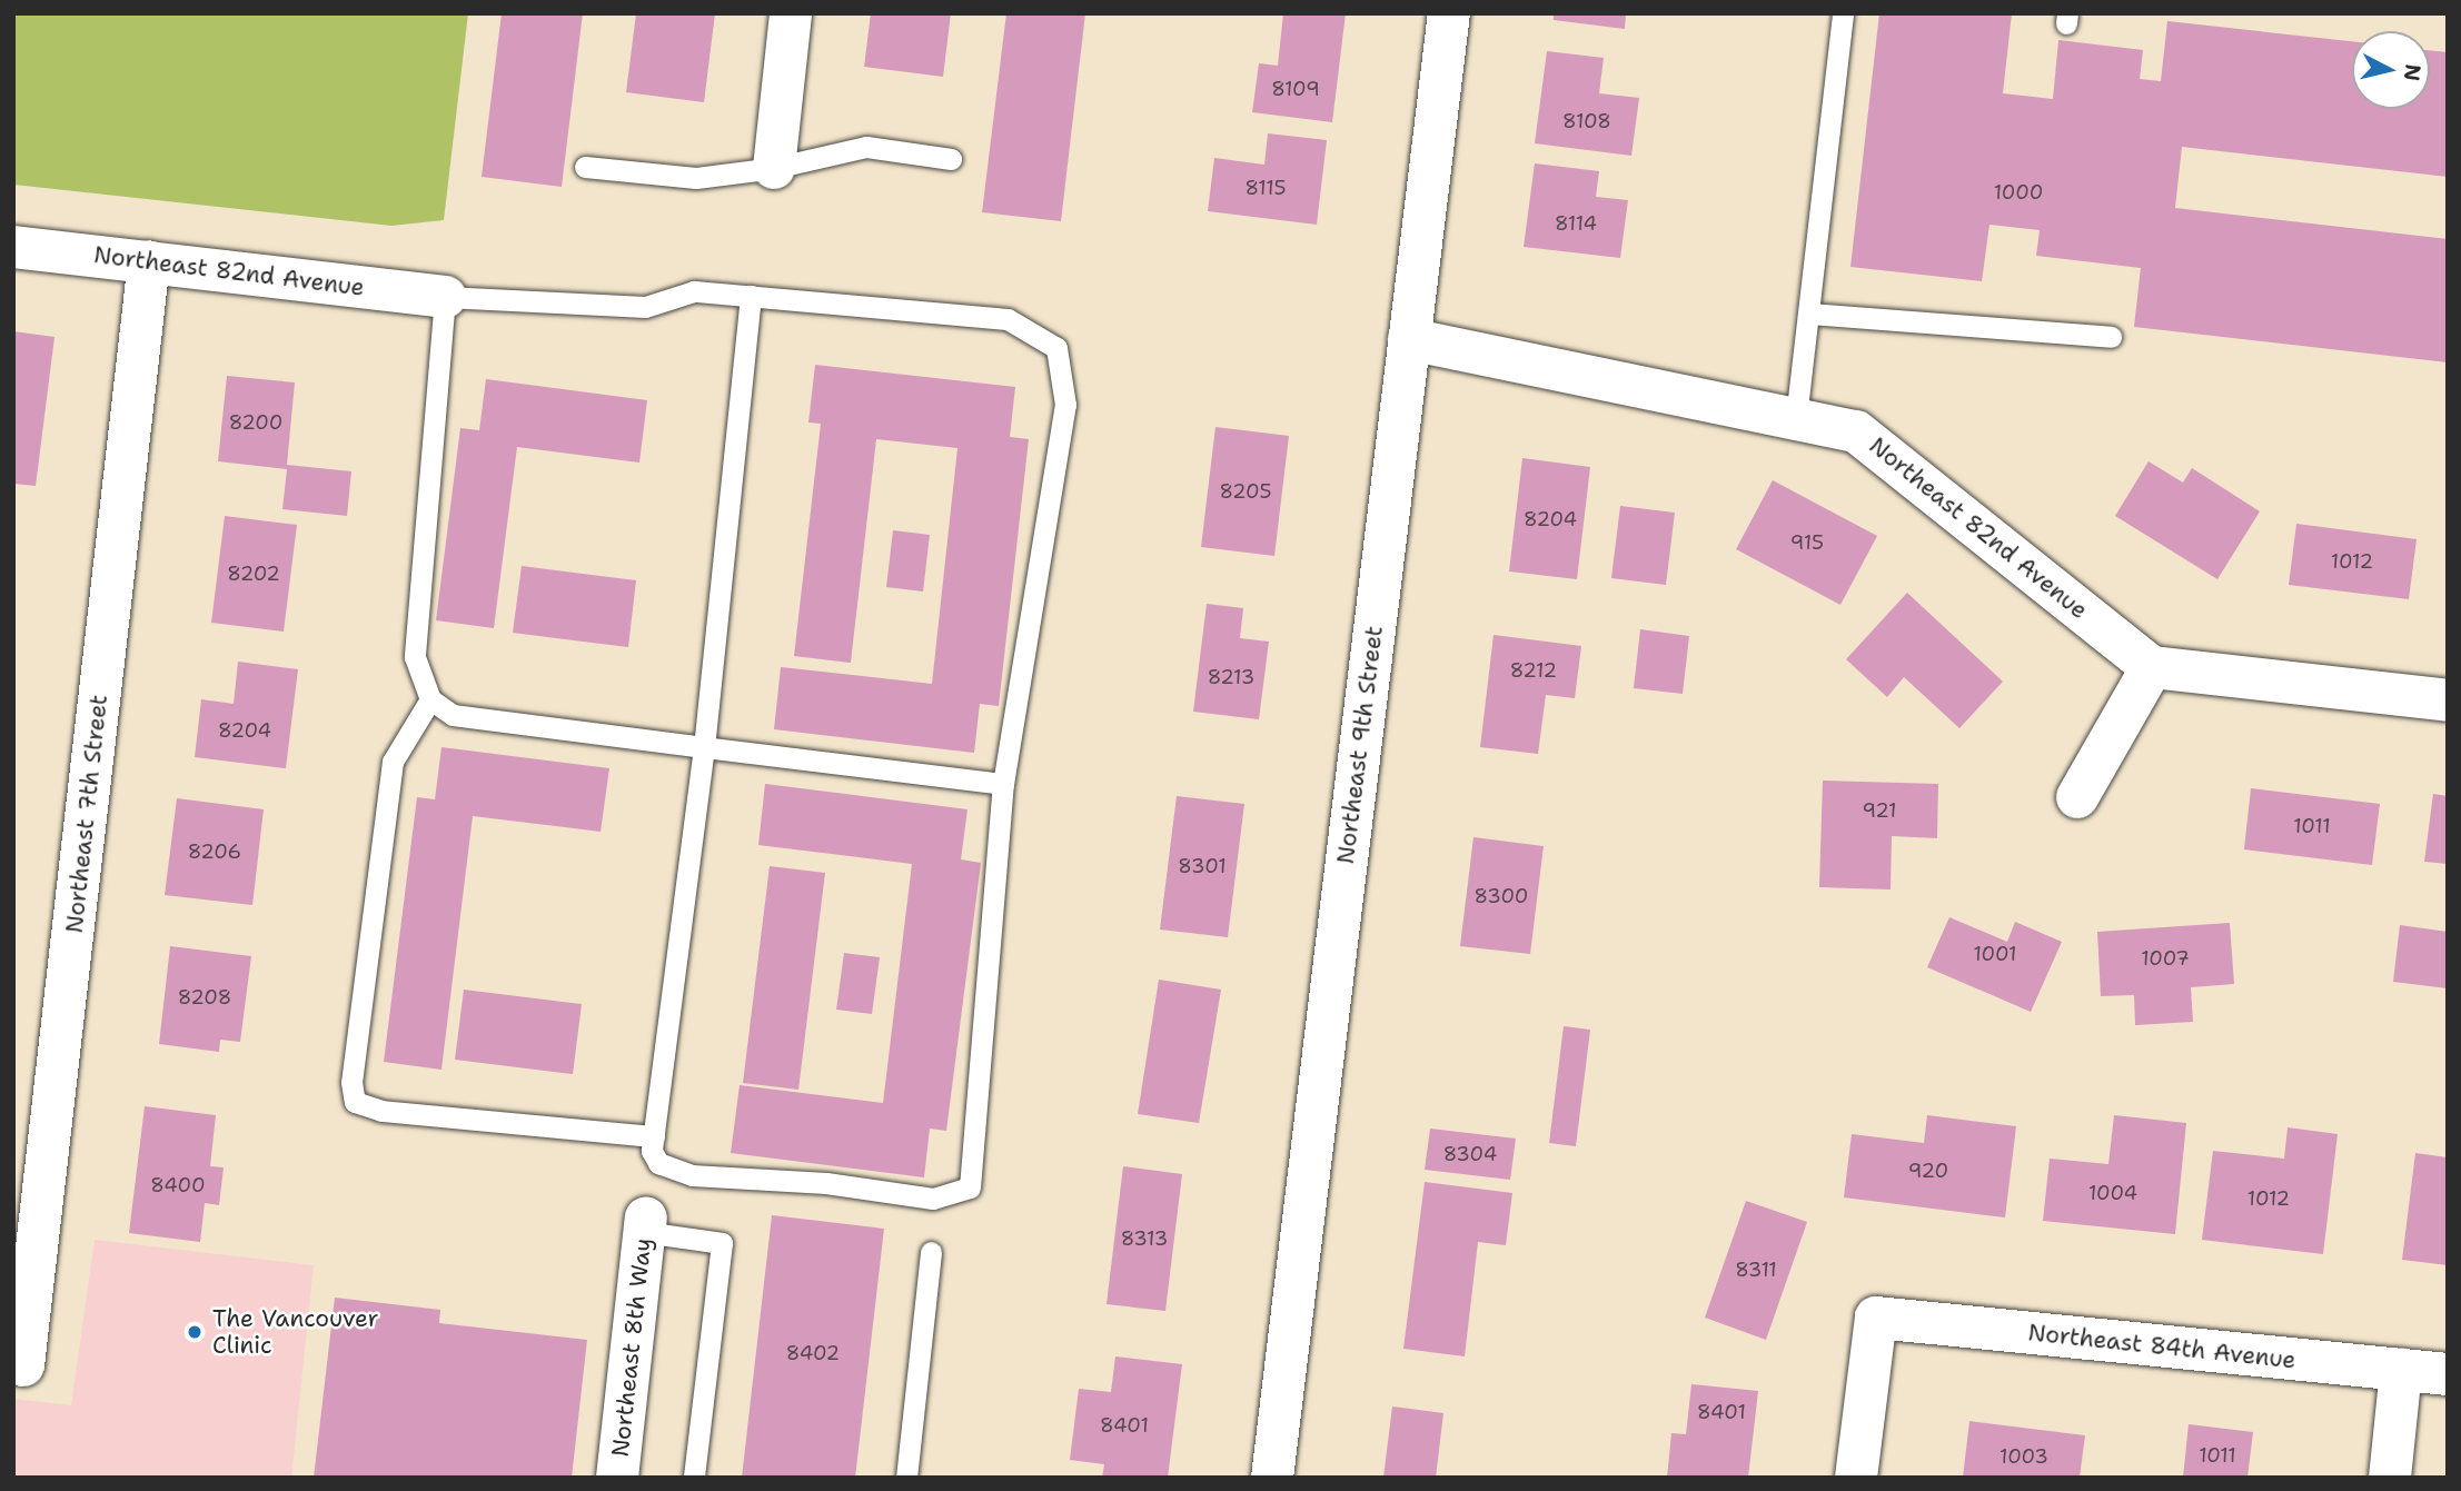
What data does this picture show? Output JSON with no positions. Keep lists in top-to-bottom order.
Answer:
{
  "streets": {
    "street": [
      "Northeast 82nd Avenue",
      "Northeast 9th Street",
      "Northeast 7th Street",
      "Northeast 84th Avenue",
      "Northeast 8th Way"
    ]
  },
  "crossings": [
    ["Northeast 82nd Avenue", "Northeast 9th Street"],
    ["Northeast 82nd Avenue", "Northeast 7th Street"]
  ],
  "places": ["The Vancouver Clinic"],
  "house_numbers": [
    "8109",
    "8108",
    "8115",
    "1000",
    "8114",
    "8200",
    "8205",
    "8204",
    "915",
    "1012",
    "8202",
    "8212",
    "8213",
    "8204",
    "921",
    "1011",
    "8206",
    "8301",
    "8300",
    "1001",
    "1007",
    "8208",
    "8304",
    "920",
    "8400",
    "1004",
    "1012",
    "8313",
    "8311",
    "8402",
    "8401",
    "8401",
    "1011",
    "1003"
  ],
  "north": "right"
}
